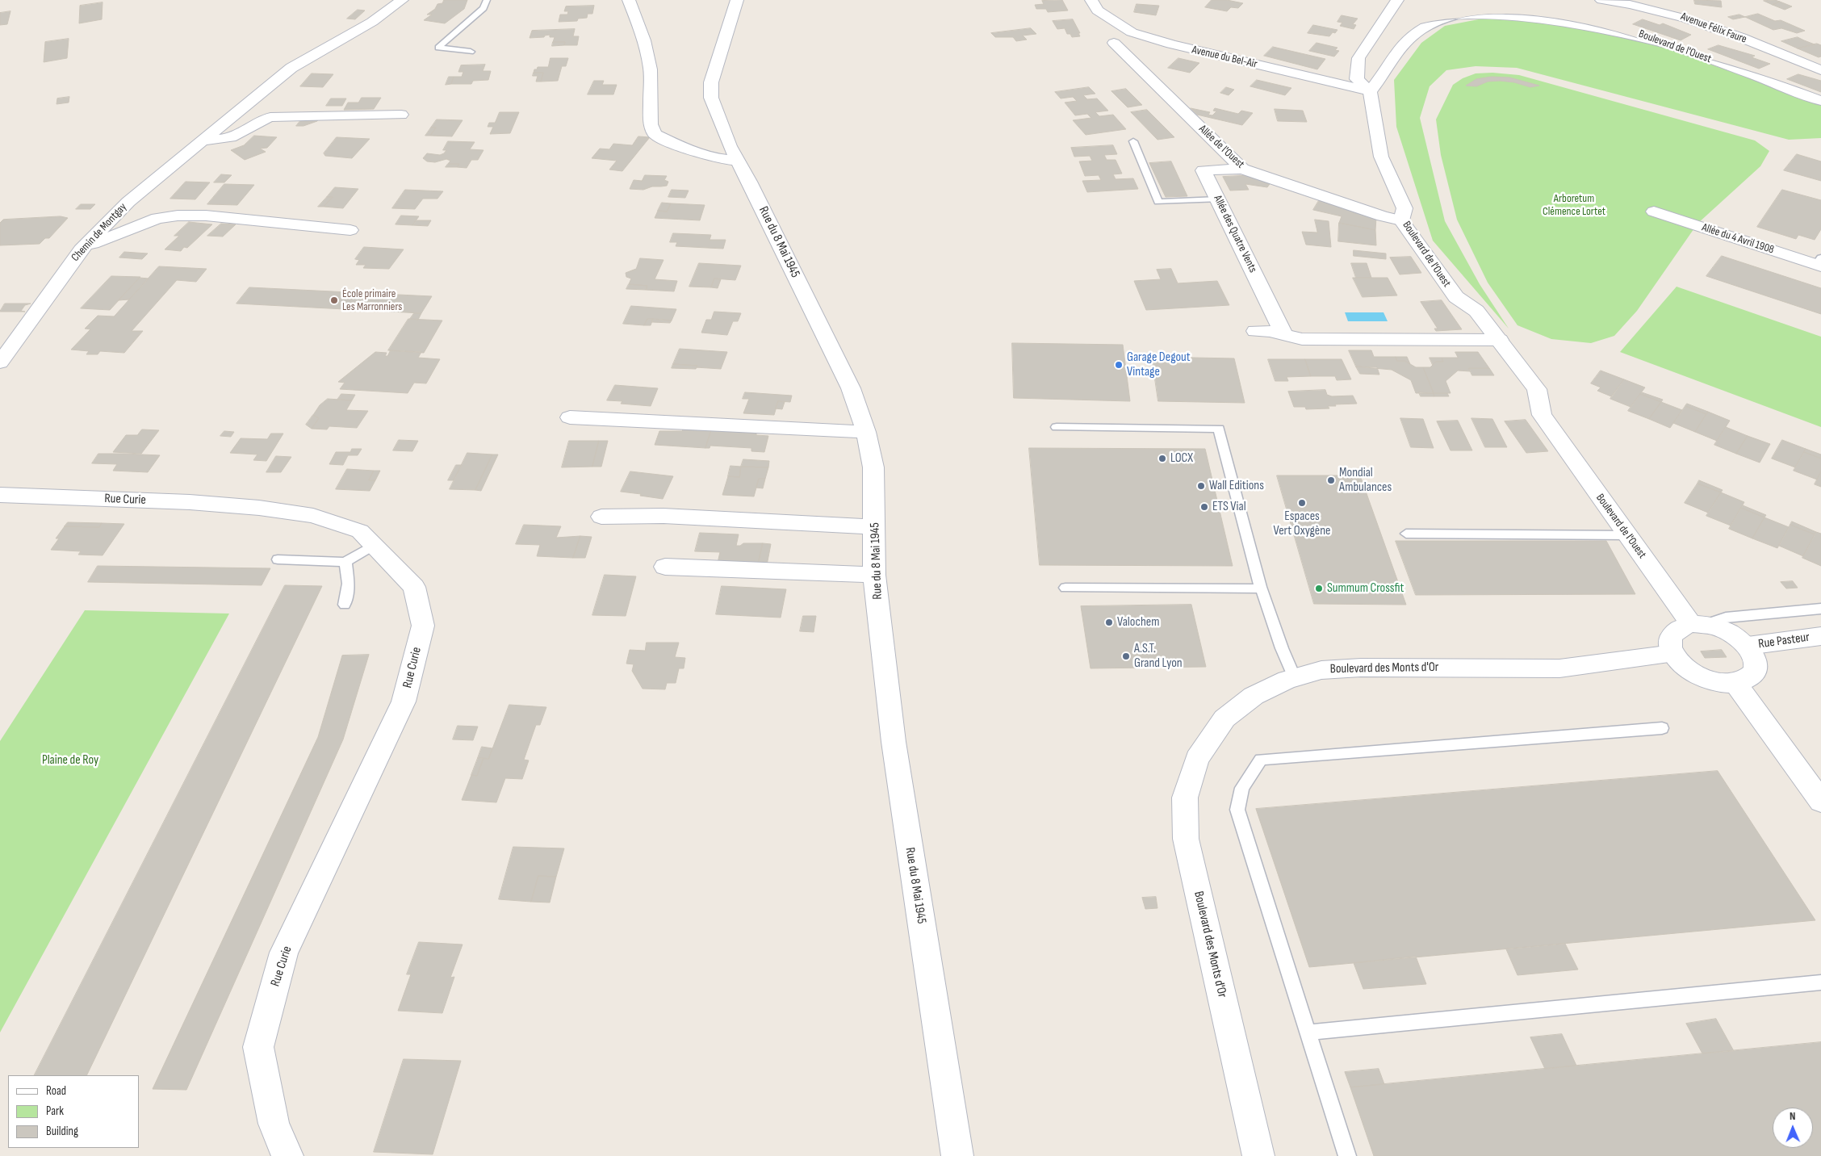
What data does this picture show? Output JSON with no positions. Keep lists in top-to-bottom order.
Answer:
{
  "streets": {
    "street": [
      "Avenue Félix Faure",
      "Boulevard de l'Ouest",
      "Avenue du Bel-Air",
      "Allée de l'Ouest",
      "Chemin de Montgay",
      "Allée des Quatre Vents",
      "Allée du 4 Avril 1908",
      "Rue du 8 Mai 1945",
      "Rue Curie",
      "Rue Pasteur",
      "Boulevard des Monts d'Or"
    ]
  },
  "crossings": [
    ["Boulevard de l'Ouest", "Avenue du Bel-Air"],
    ["Boulevard de l'Ouest", "Allée de l'Ouest"],
    ["Boulevard de l'Ouest", "Rue Pasteur"],
    ["Boulevard de l'Ouest", "Boulevard des Monts d'Or"],
    ["Allée de l'Ouest", "Allée des Quatre Vents"],
    ["Rue Pasteur", "Boulevard des Monts d'Or"]
  ],
  "parks": ["Arboretum Clémence Lortet", "Plaine de Roy"],
  "places": [
    "École primaire Les Marronniers",
    "Garage Degout Vintage",
    "LOCX",
    "Mondial Ambulances",
    "Wall Editions",
    "Espaces Vert Oxygène",
    "ETS Vial",
    "Summum Crossfit",
    "Valochem",
    "A.S.T. Grand Lyon"
  ],
  "legend": ["Road", "Park", "Building"],
  "north": "top"
}
